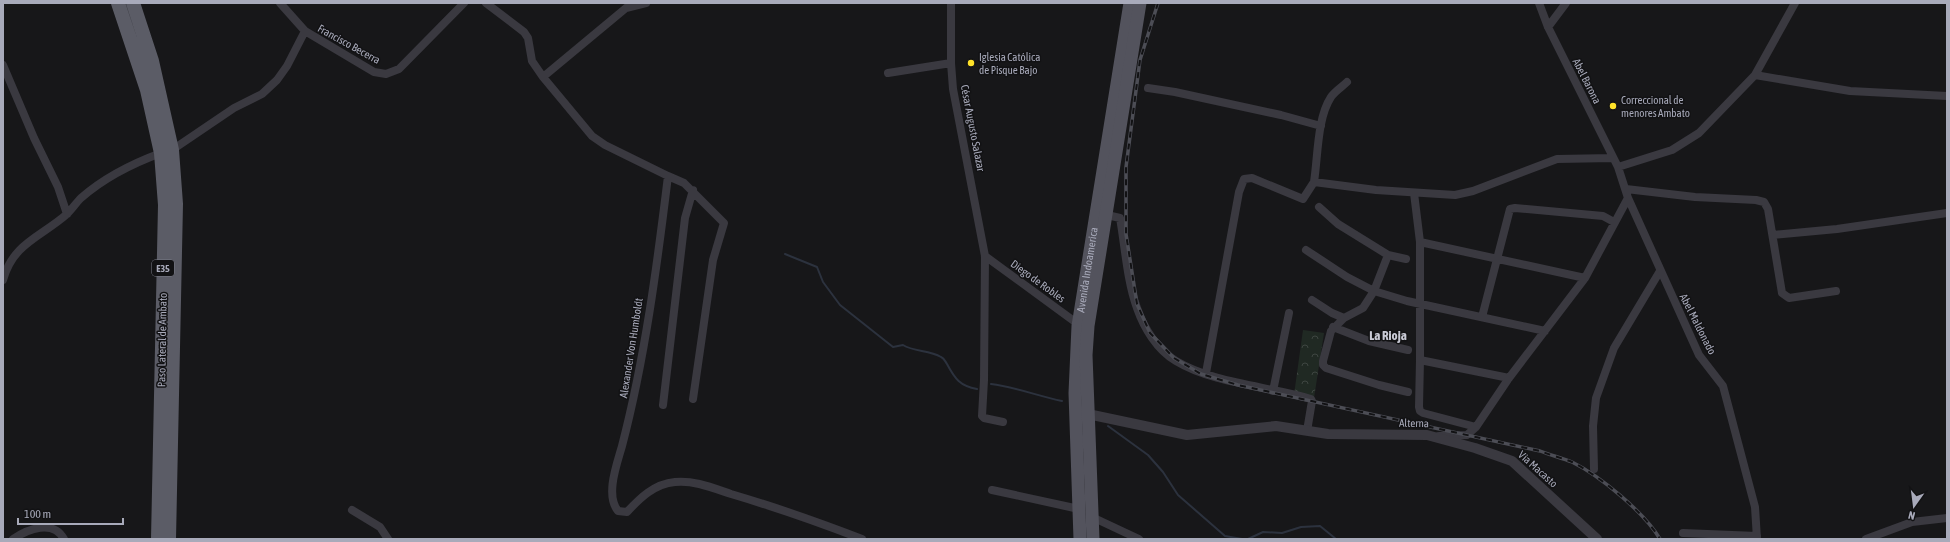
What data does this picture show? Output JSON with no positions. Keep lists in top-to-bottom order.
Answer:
{
  "streets": {
    "highway": ["E35", "Paso Lateral de Ambato"],
    "main road": ["Avenida Indoamerica"],
    "street": [
      "Francisco Becerra",
      "Abel Barona",
      "César Augusto Salazar",
      "Diego de Robles",
      "Abel Maldonado",
      "Alexander Von Humboldt",
      "Alterna",
      "Via Macasto"
    ]
  },
  "crossings": [
    ["Abel Barona", "Abel Maldonado"],
    ["César Augusto Salazar", "Diego de Robles"],
    ["Avenida Indoamerica", "Diego de Robles"],
    ["Avenida Indoamerica", "Alterna"],
    ["Abel Maldonado", "Alterna"],
    ["Alterna", "Via Macasto"]
  ],
  "districts": ["La Rioja"],
  "places": ["Iglesia Católica de Pisque Bajo", "Correccional de menores Ambato"],
  "scale_bar": "100 m",
  "north": "bottom"
}
